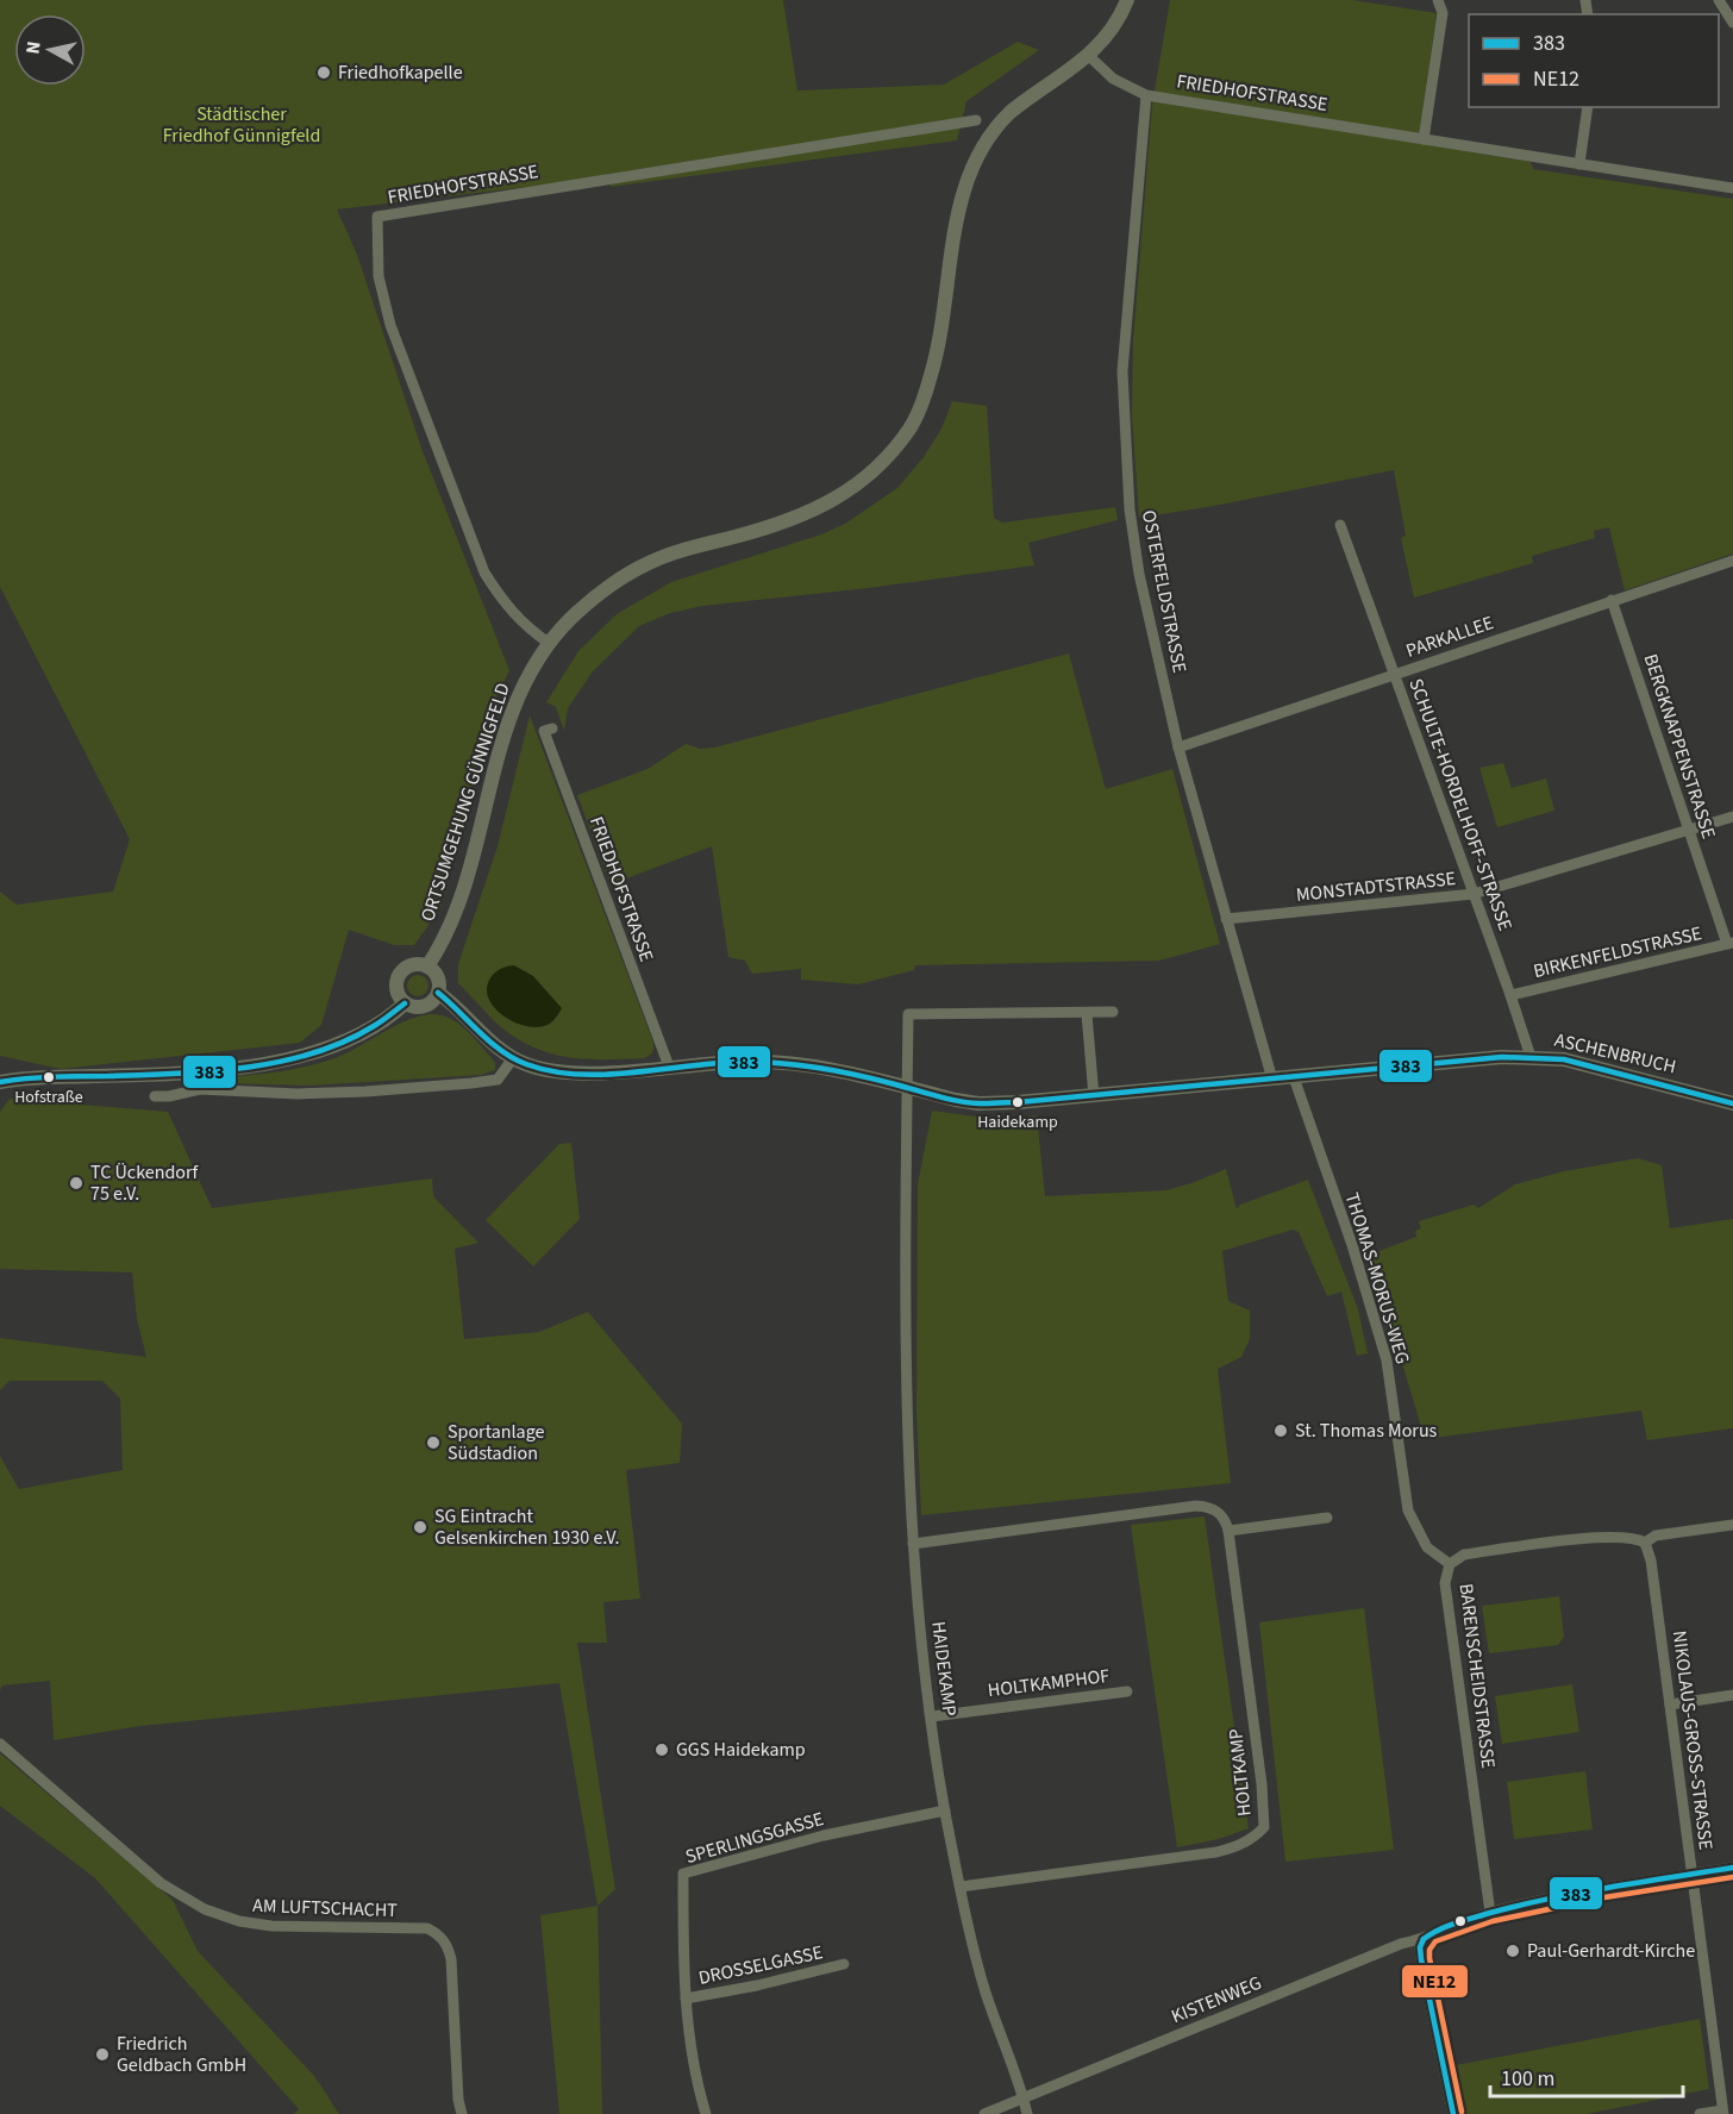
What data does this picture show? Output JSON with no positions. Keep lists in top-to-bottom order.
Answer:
{
  "streets": {
    "street": [
      "FRIEDHOFSTRASSE",
      "OSTERFELDSTRASSE",
      "PARKALLEE",
      "BERGKNAPPENSTRASSE",
      "ORTSUMGEHUNG GÜNNIGFELD",
      "SCHULTE-HORDELHOFF-STRASSE",
      "MONSTADTSTRASSE",
      "BIRKENFELDSTRASSE",
      "ASCHENBRUCH",
      "THOMAS-MORUS-WEG",
      "HAIDEKAMP",
      "BARENSCHEIDSTRASSE",
      "HOLTKAMPHOF",
      "NIKOLAUS-GROSS-STRASSE",
      "HOLTKAMP",
      "SPERLINGSGASSE",
      "AM LUFTSCHACHT",
      "DROSSELGASSE",
      "KISTENWEG"
    ]
  },
  "crossings": [
    ["FRIEDHOFSTRASSE", "OSTERFELDSTRASSE"],
    ["FRIEDHOFSTRASSE", "ORTSUMGEHUNG GÜNNIGFELD"],
    ["FRIEDHOFSTRASSE", "ASCHENBRUCH"],
    ["OSTERFELDSTRASSE", "PARKALLEE"],
    ["OSTERFELDSTRASSE", "MONSTADTSTRASSE"],
    ["OSTERFELDSTRASSE", "ASCHENBRUCH"],
    ["PARKALLEE", "BERGKNAPPENSTRASSE"],
    ["PARKALLEE", "SCHULTE-HORDELHOFF-STRASSE"],
    ["BERGKNAPPENSTRASSE", "MONSTADTSTRASSE"],
    ["BERGKNAPPENSTRASSE", "BIRKENFELDSTRASSE"],
    ["SCHULTE-HORDELHOFF-STRASSE", "MONSTADTSTRASSE"],
    ["SCHULTE-HORDELHOFF-STRASSE", "BIRKENFELDSTRASSE"],
    ["SCHULTE-HORDELHOFF-STRASSE", "ASCHENBRUCH"],
    ["ASCHENBRUCH", "THOMAS-MORUS-WEG"],
    ["ASCHENBRUCH", "HAIDEKAMP"],
    ["THOMAS-MORUS-WEG", "BARENSCHEIDSTRASSE"],
    ["HAIDEKAMP", "HOLTKAMPHOF"],
    ["HAIDEKAMP", "HOLTKAMP"],
    ["HAIDEKAMP", "SPERLINGSGASSE"],
    ["HAIDEKAMP", "KISTENWEG"],
    ["BARENSCHEIDSTRASSE", "NIKOLAUS-GROSS-STRASSE"],
    ["BARENSCHEIDSTRASSE", "KISTENWEG"],
    ["NIKOLAUS-GROSS-STRASSE", "KISTENWEG"],
    ["SPERLINGSGASSE", "DROSSELGASSE"]
  ],
  "parks": ["Städtischer Friedhof Günnigfeld"],
  "places": [
    "Friedhofkapelle",
    "Hofstraße",
    "Haidekamp",
    "TC Ückendorf 75 e.V.",
    "St. Thomas Morus",
    "Sportanlage Südstadion",
    "SG Eintracht Gelsenkirchen 1930 e.V.",
    "GGS Haidekamp",
    "Paul-Gerhardt-Kirche",
    "Friedrich Geldbach GmbH"
  ],
  "lines": ["transit line 383", "transit line NE12"],
  "legend": ["383", "NE12"],
  "scale_bar": "100 m",
  "north": "left"
}
